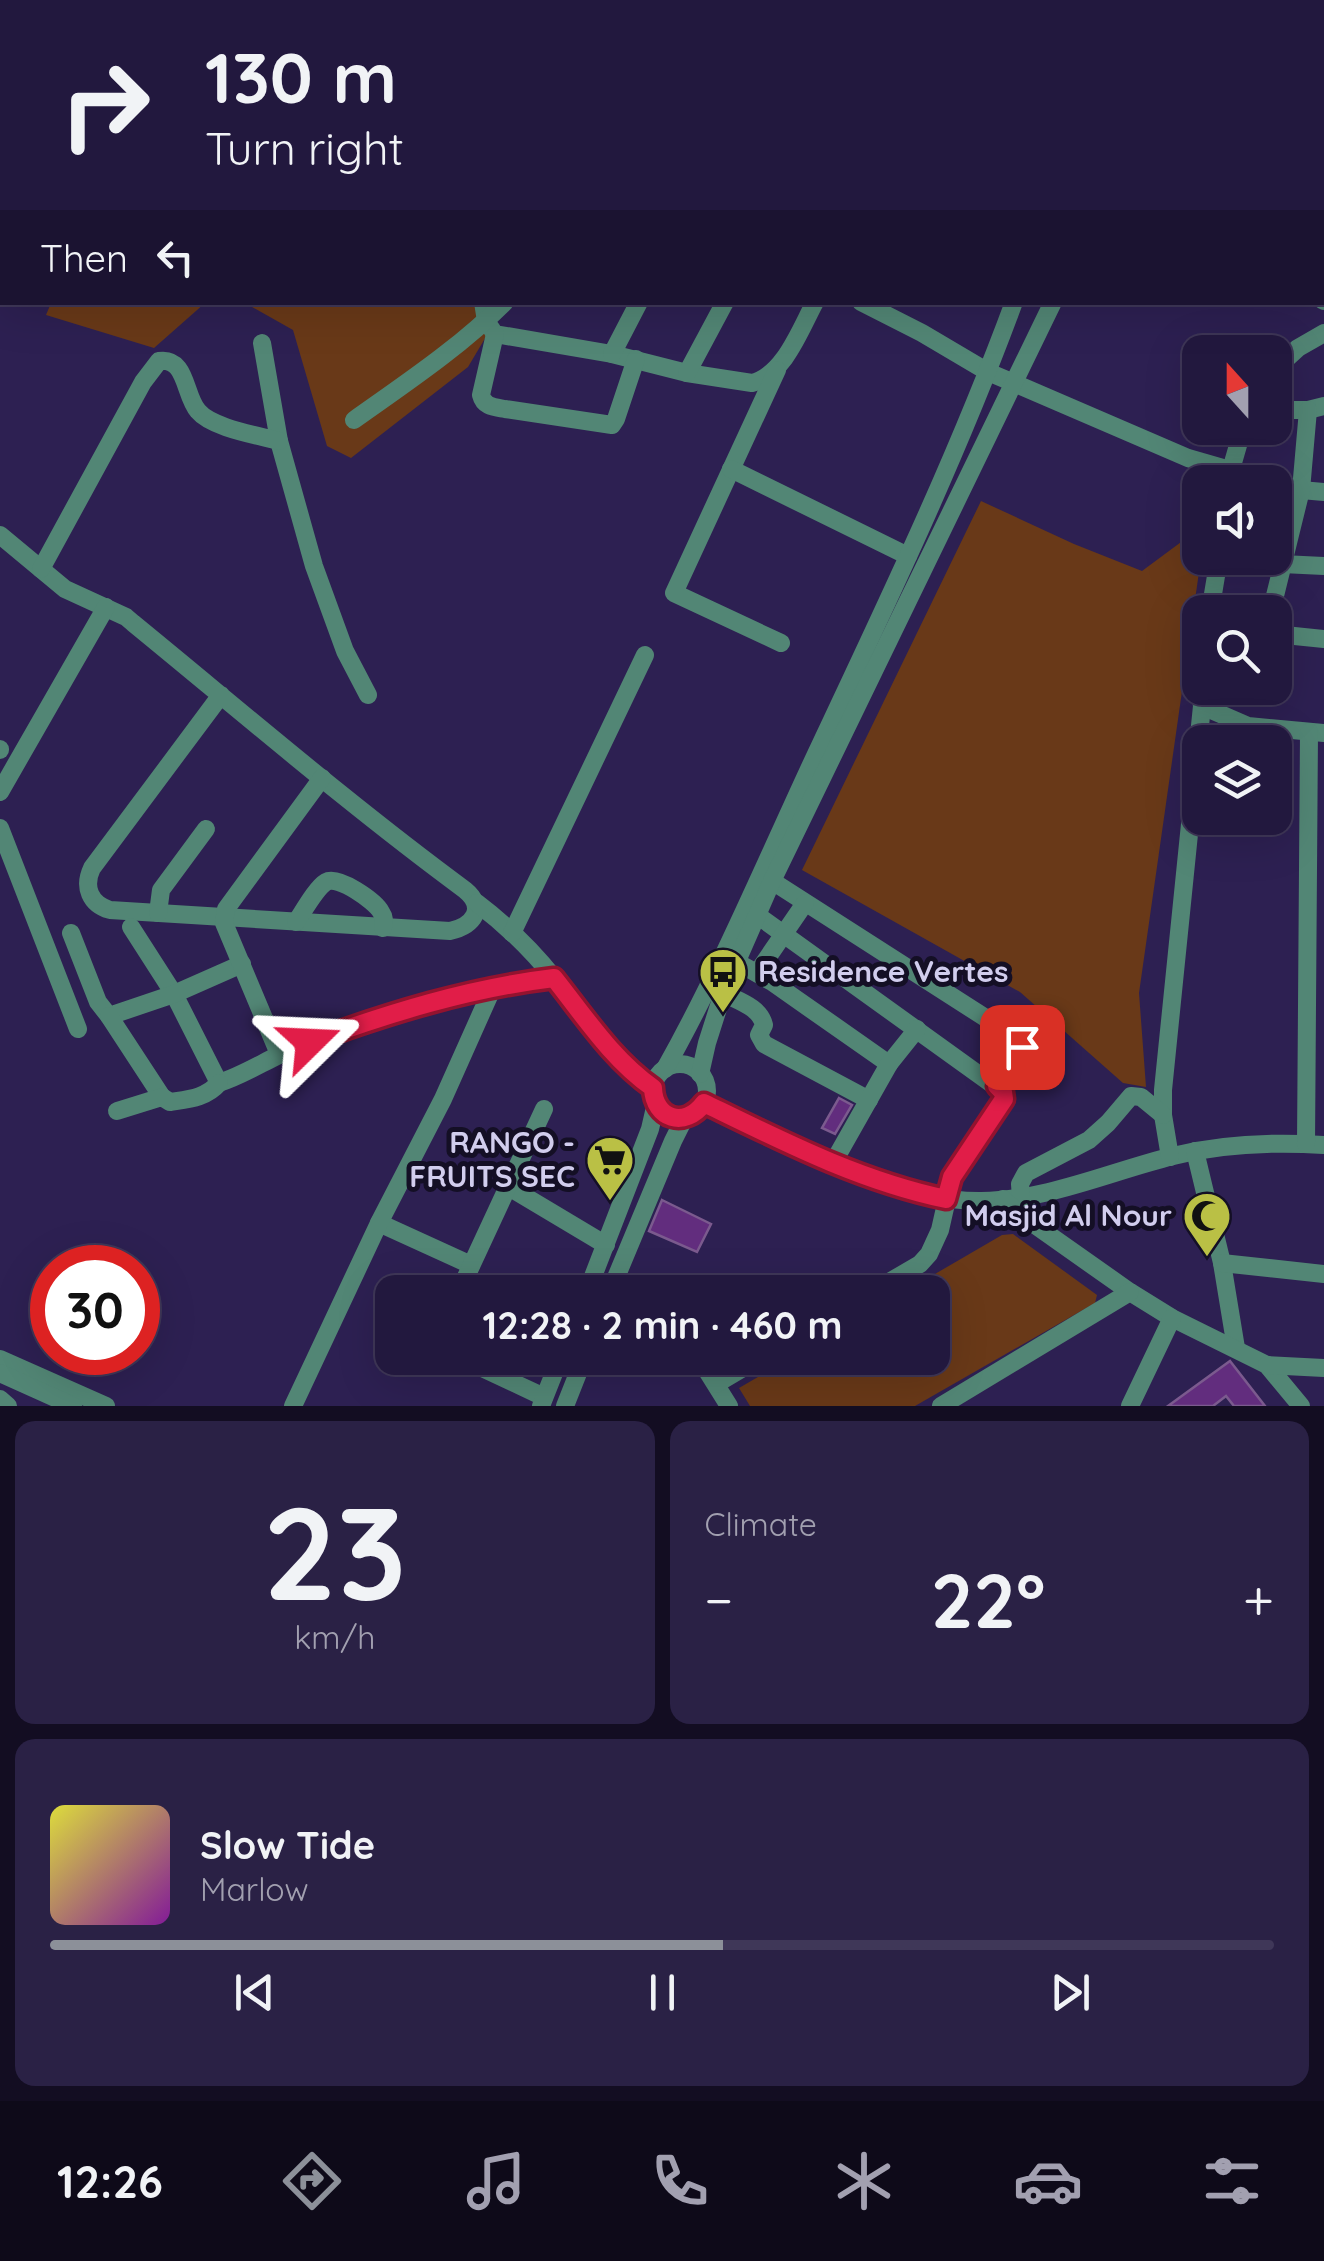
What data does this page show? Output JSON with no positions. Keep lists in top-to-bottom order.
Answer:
{
  "places": {
    "bus stop": ["Residence Vertes"],
    "supermarket": ["RANGO - FRUITS SEC"],
    "mosque": ["Masjid Al Nour"]
  },
  "north": "top",
  "page": {
    "turn": ["130 m", "Turn right"],
    "then": "Then",
    "limit": "30",
    "trip": "12:28 · 2 min · 460 m",
    "tile": [
      ["23", "km/h"],
      "Climate"
    ],
    "heat": ["−", "22°", "+"],
    "song": ["Slow Tide", "Marlow"],
    "tabs": "12:26"
  }
}
